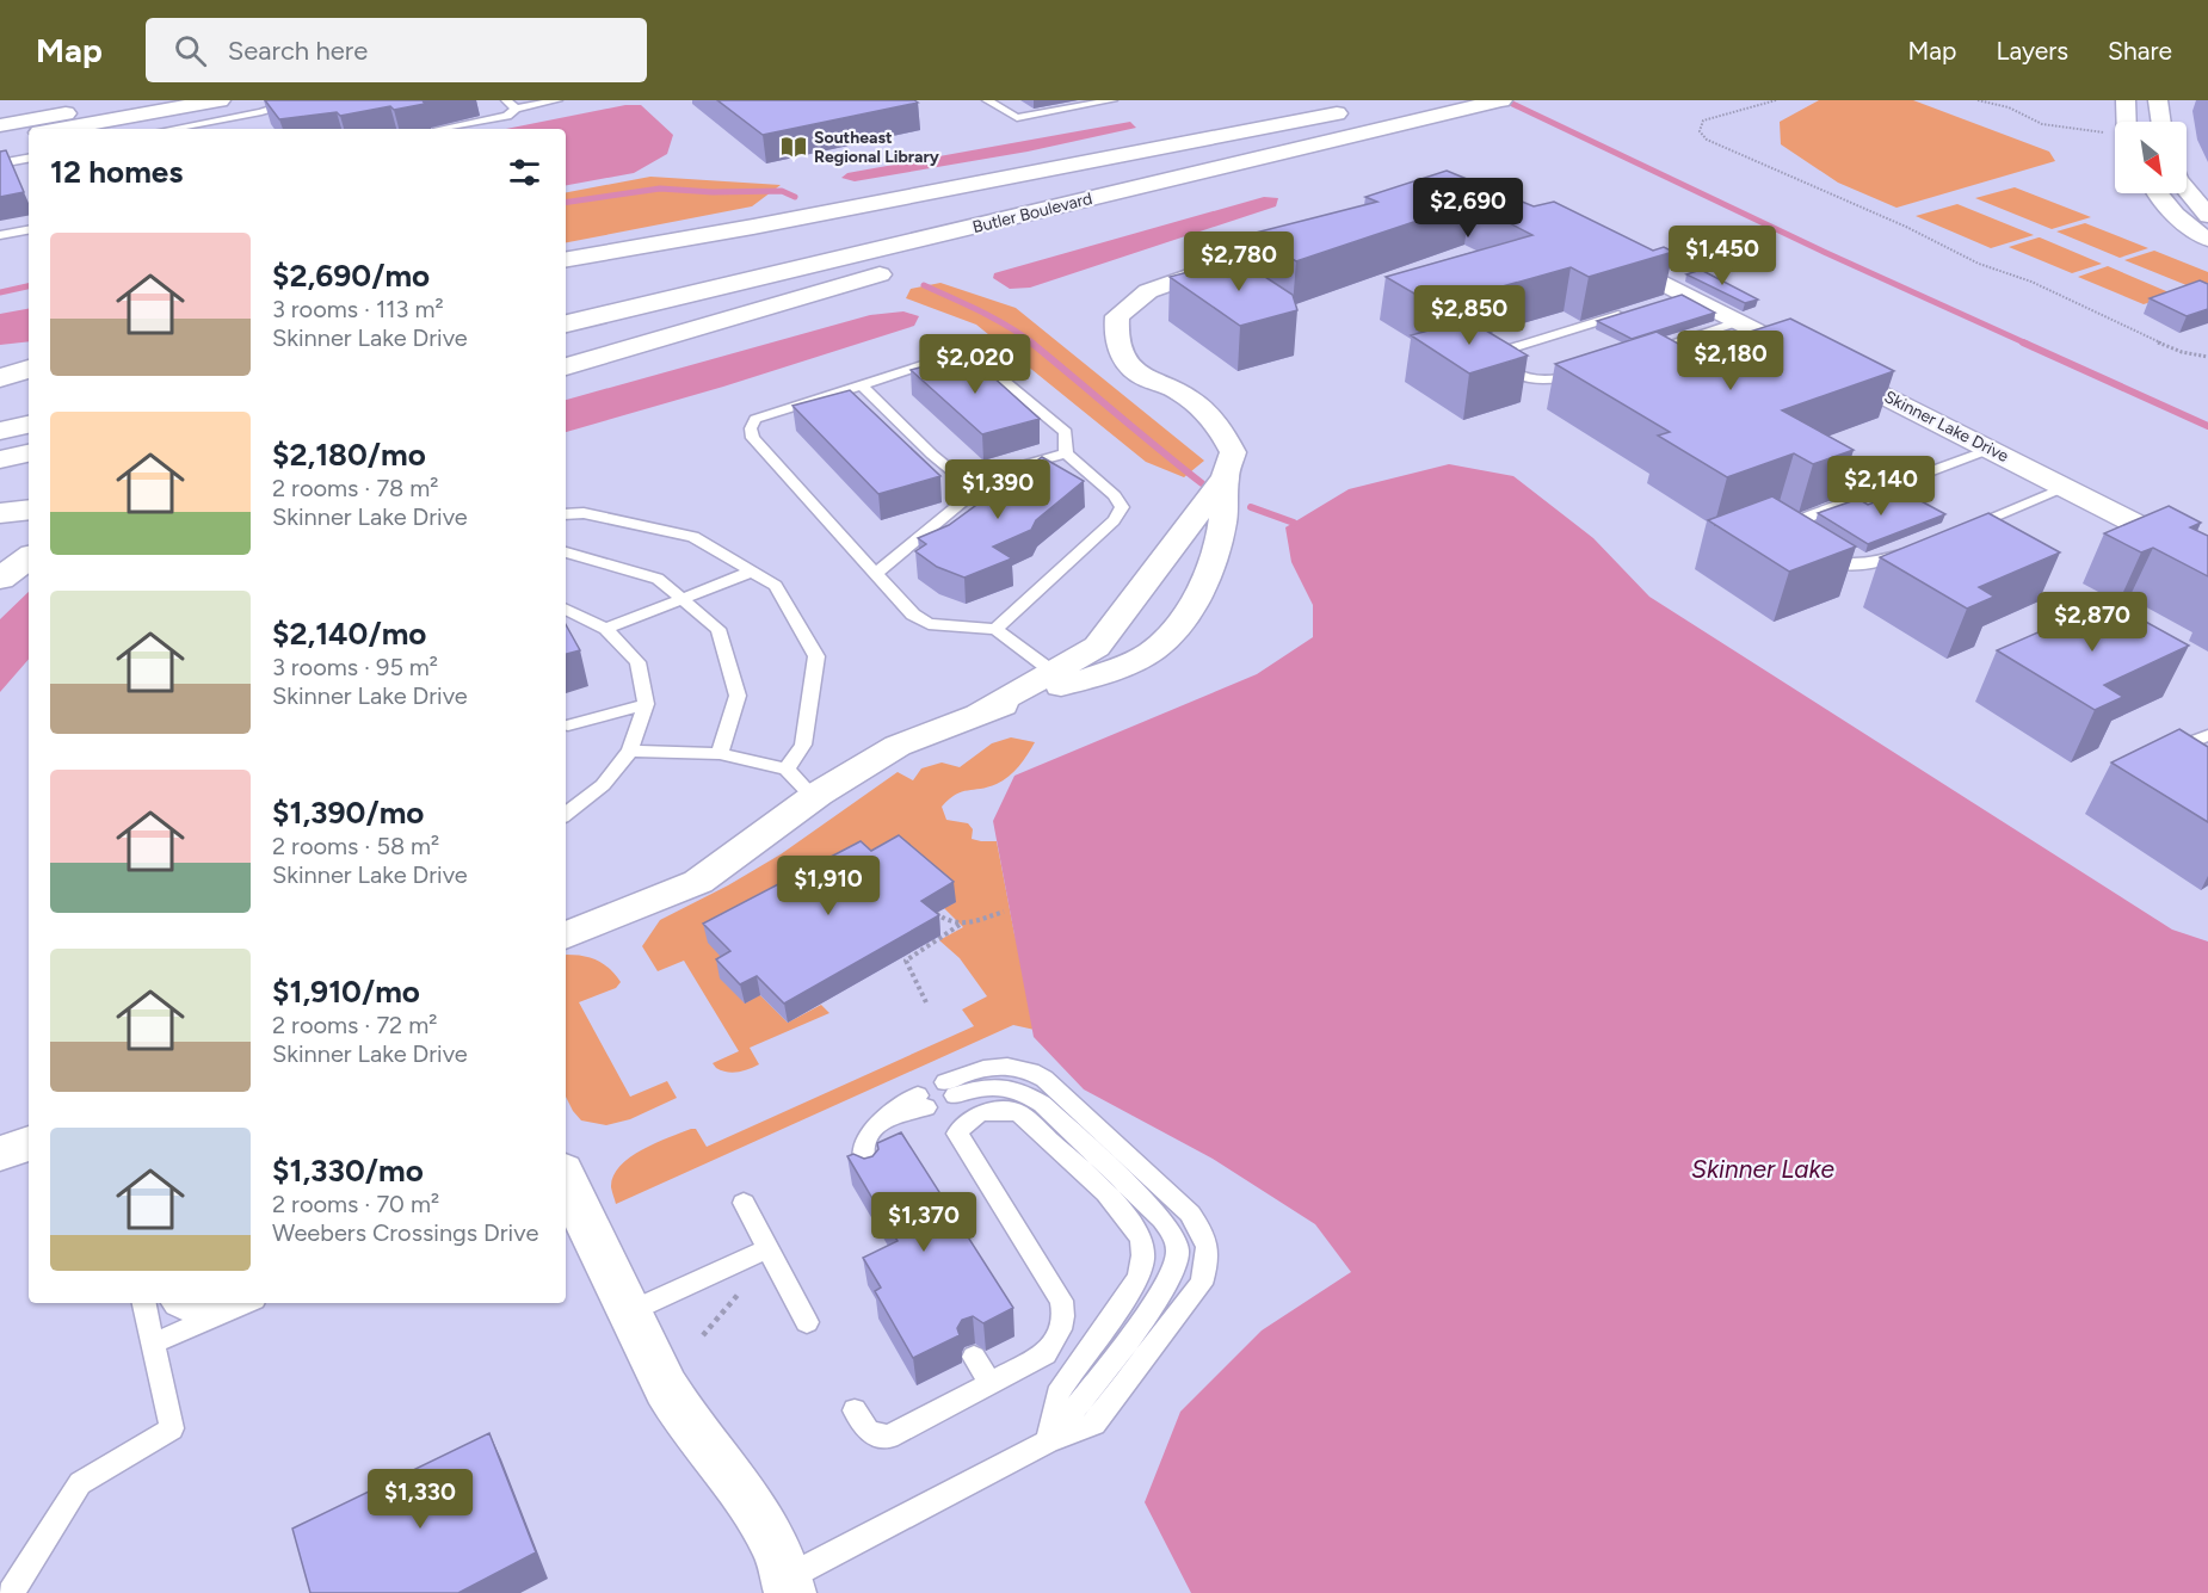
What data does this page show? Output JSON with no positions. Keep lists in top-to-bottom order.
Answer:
{
  "streets": {
    "main road": ["Butler Boulevard"],
    "street": ["Skinner Lake Drive"]
  },
  "water": ["Skinner Lake"],
  "places": {
    "library": ["Southeast Regional Library"]
  },
  "north": "bottom right",
  "page": {
    "header": "Map",
    "search": "Search here",
    "nav": ["Map", "Layers", "Share"],
    "heading": "12 homes",
    "price": [
      "$2,690",
      "$1,450",
      "$2,780",
      "$2,850",
      "$2,180",
      "$2,020",
      "$2,140",
      "$1,390",
      "$2,870",
      "$1,910",
      "$1,370",
      "$1,330"
    ],
    "list": [
      {
        "name": "$2,690/mo",
        "note": "3 rooms · 113 m² · Skinner Lake Drive"
      },
      {
        "name": "$2,180/mo",
        "note": "2 rooms · 78 m² · Skinner Lake Drive"
      },
      {
        "name": "$2,140/mo",
        "note": "3 rooms · 95 m² · Skinner Lake Drive"
      },
      {
        "name": "$1,390/mo",
        "note": "2 rooms · 58 m² · Skinner Lake Drive"
      },
      {
        "name": "$1,910/mo",
        "note": "2 rooms · 72 m² · Skinner Lake Drive"
      },
      {
        "name": "$1,330/mo",
        "note": "2 rooms · 70 m² · Weebers Crossings Drive"
      }
    ]
  }
}
